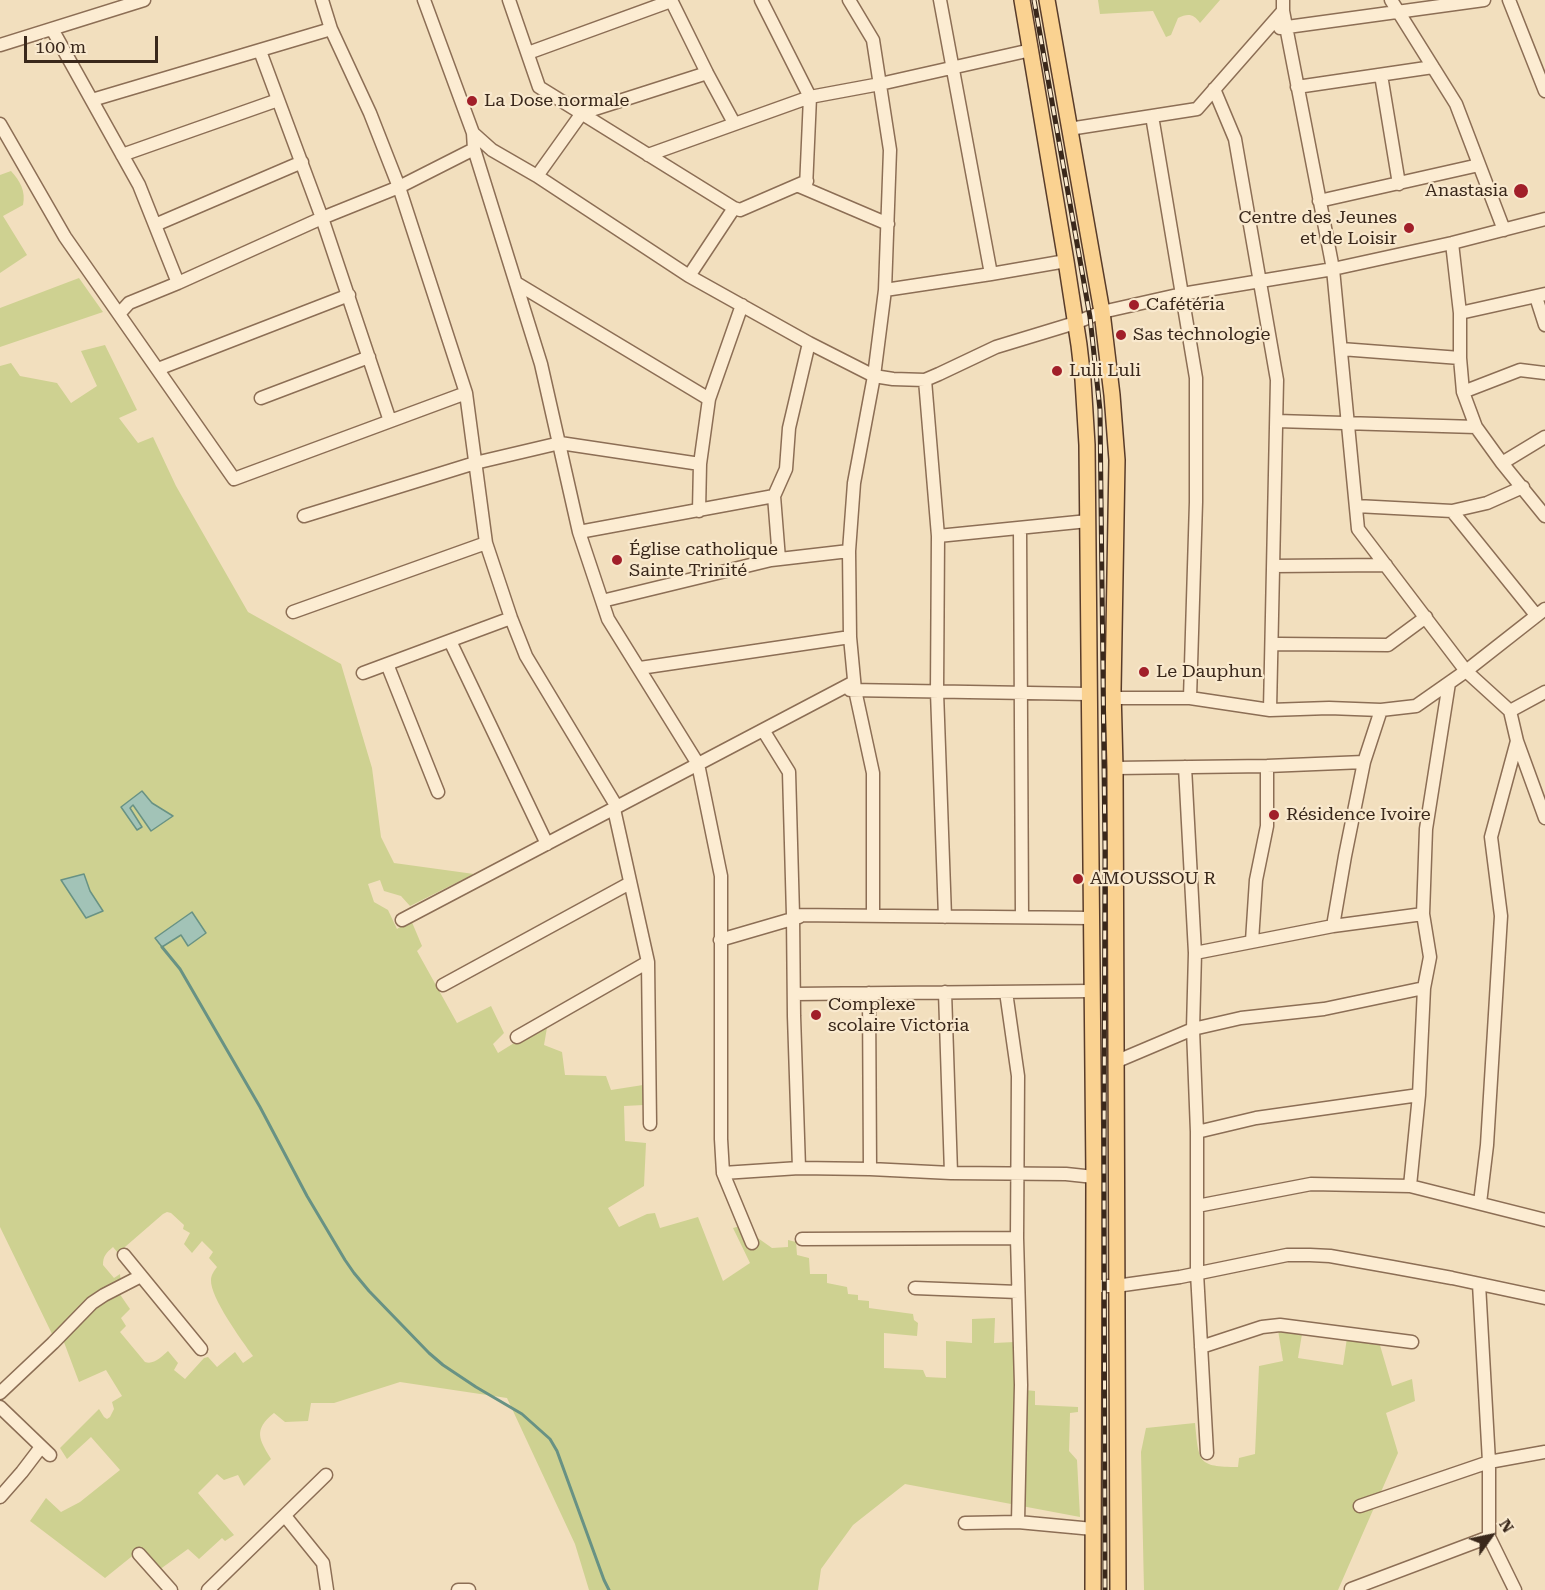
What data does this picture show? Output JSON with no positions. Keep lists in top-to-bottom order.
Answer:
{
  "places": [
    "La Dose normale",
    "Anastasia",
    "Centre des Jeunes et de Loisir",
    "Cafétéria",
    "Sas technologie",
    "Luli Luli",
    "Église catholique Sainte Trinité",
    "Le Dauphun",
    "Résidence Ivoire",
    "AMOUSSOU R",
    "Complexe scolaire Victoria"
  ],
  "scale_bar": "100 m",
  "north": "top right"
}
